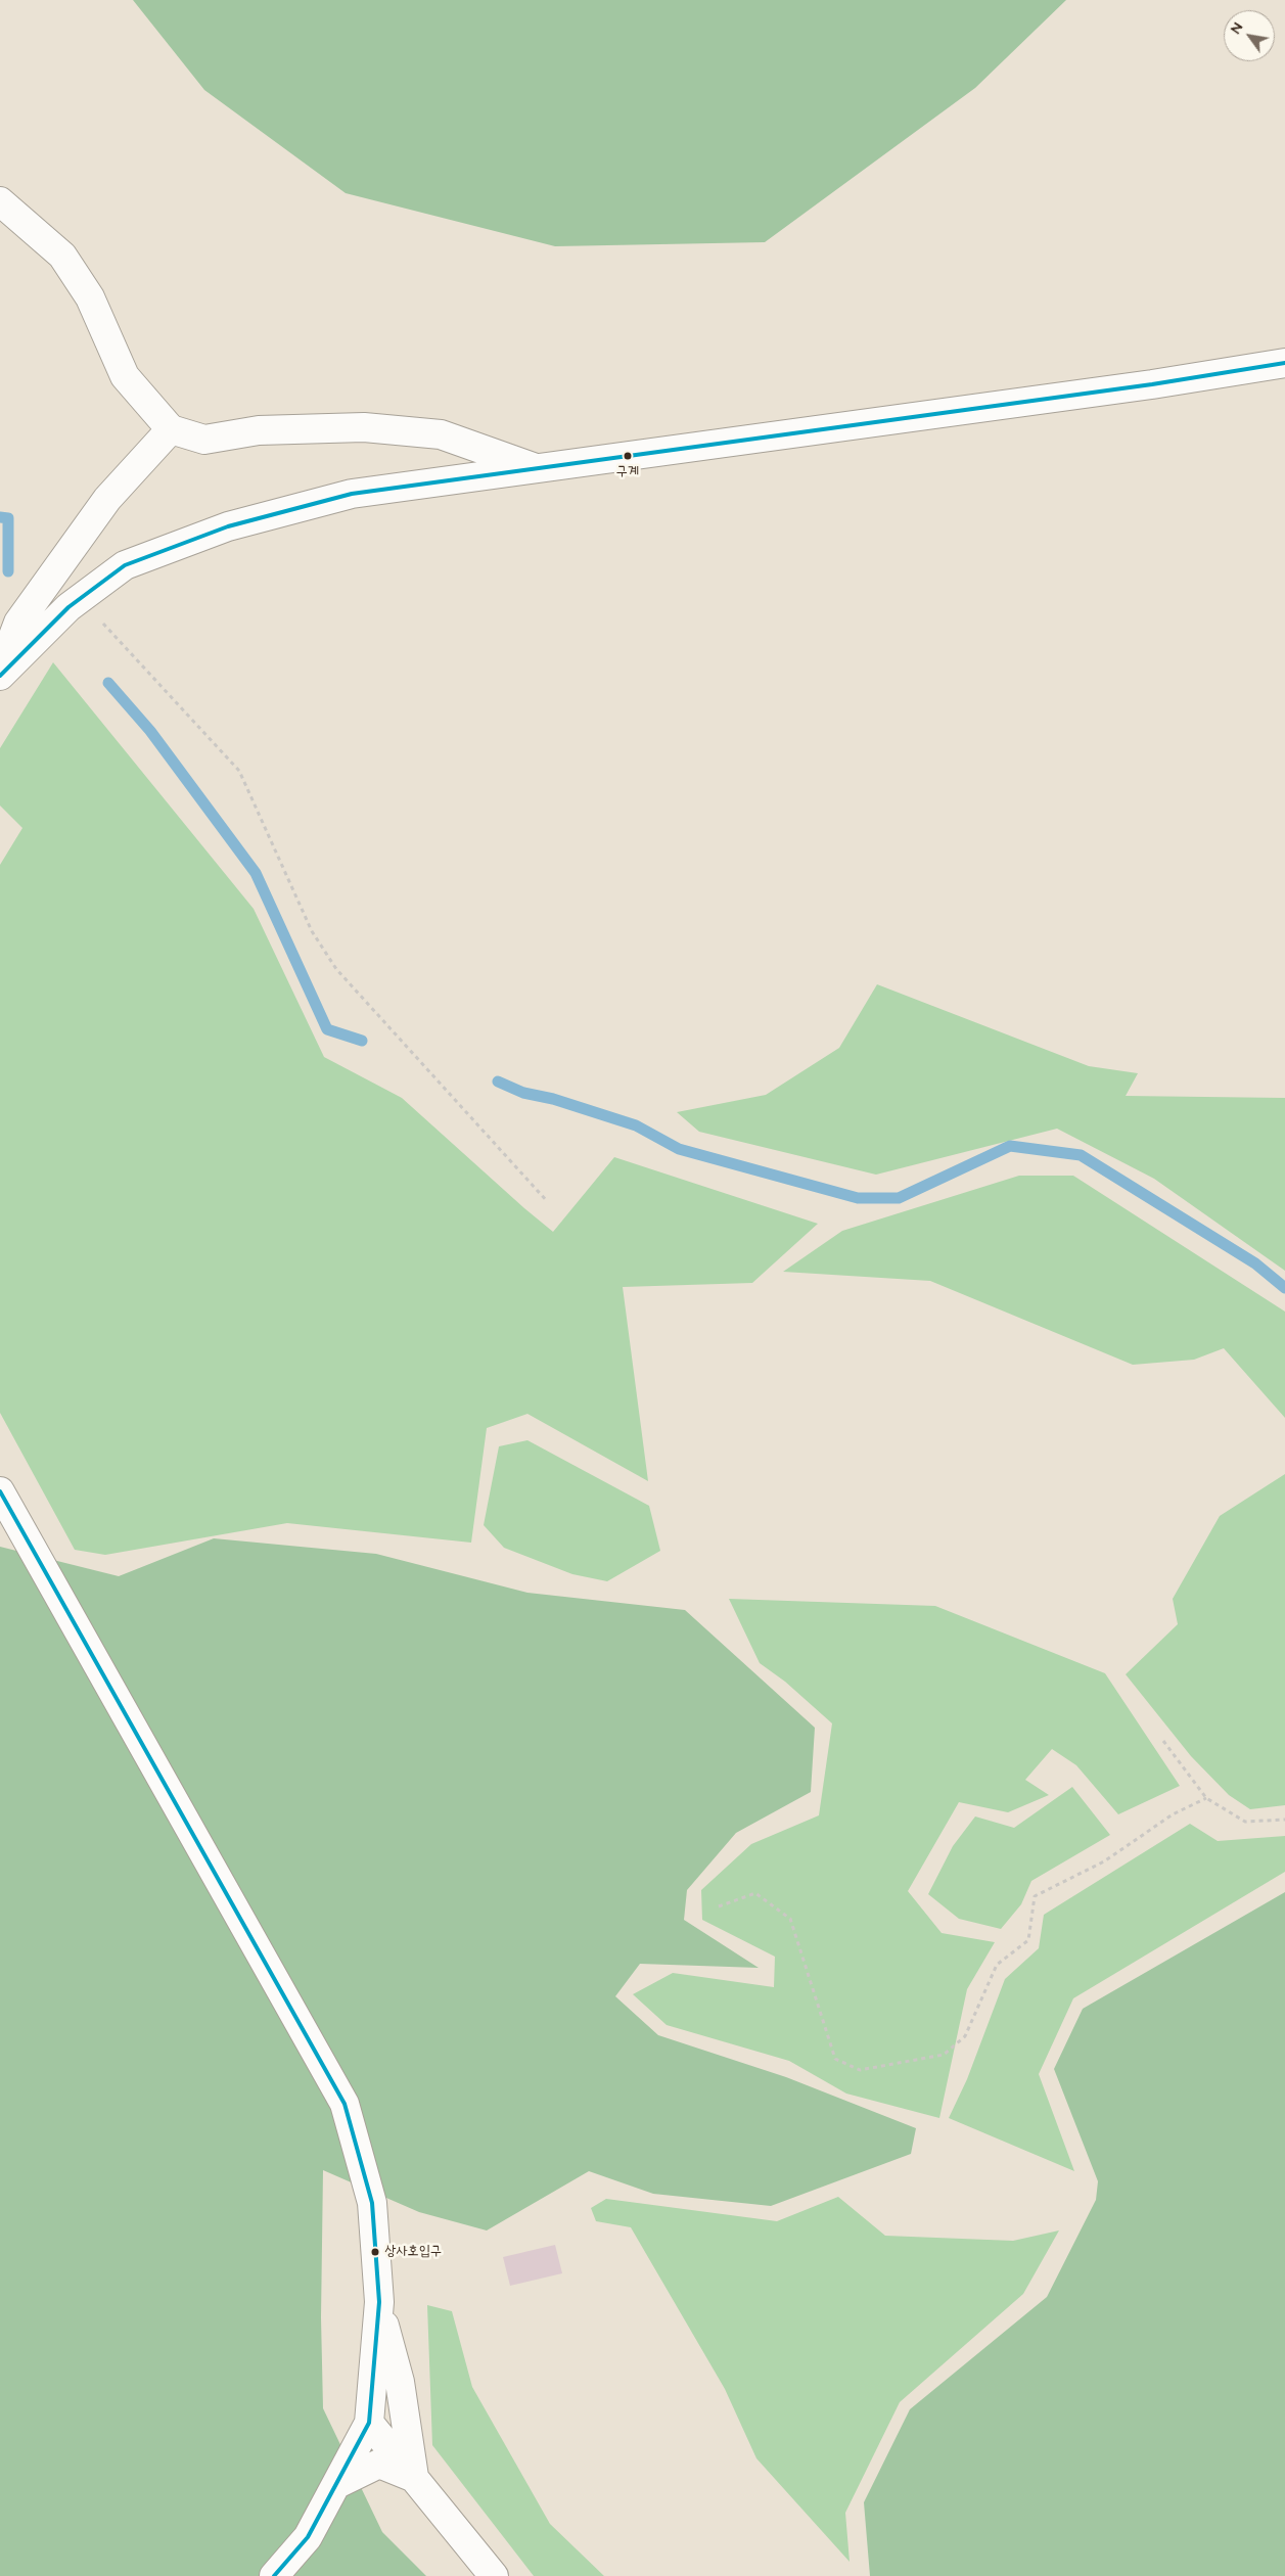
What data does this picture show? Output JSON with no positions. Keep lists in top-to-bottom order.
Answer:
{
  "places": ["구계", "상사호입구"],
  "north": "top left"
}
